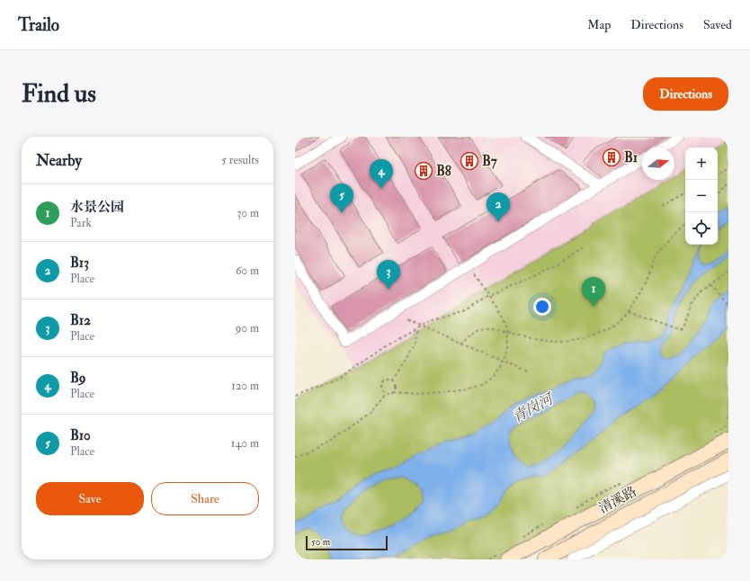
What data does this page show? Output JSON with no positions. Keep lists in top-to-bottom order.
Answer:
{
  "streets": {
    "main road": ["清溪路"]
  },
  "water": ["青岗河"],
  "places": {
    "building": ["B1", "B7", "B8"]
  },
  "scale_bar": "50 m",
  "north": "right",
  "page": {
    "header": "Trailo",
    "nav": ["Map", "Directions", "Saved"],
    "buttons": [
      "Directions",
      ["Save", "Share"]
    ],
    "title": "Find us",
    "heading": ["Nearby", "5 results"],
    "map_buttons": ["+", "−"],
    "pins": [
      "4",
      "5",
      "2",
      "3",
      "1"
    ],
    "list": [
      {
        "mark": "1",
        "name": "水景公园",
        "note": "Park",
        "value": "30 m"
      },
      {
        "mark": "2",
        "name": "B13",
        "note": "Place",
        "value": "60 m"
      },
      {
        "mark": "3",
        "name": "B12",
        "note": "Place",
        "value": "90 m"
      },
      {
        "mark": "4",
        "name": "B9",
        "note": "Place",
        "value": "120 m"
      },
      {
        "mark": "5",
        "name": "B10",
        "note": "Place",
        "value": "140 m"
      }
    ],
    "scale": "50 m"
  }
}
